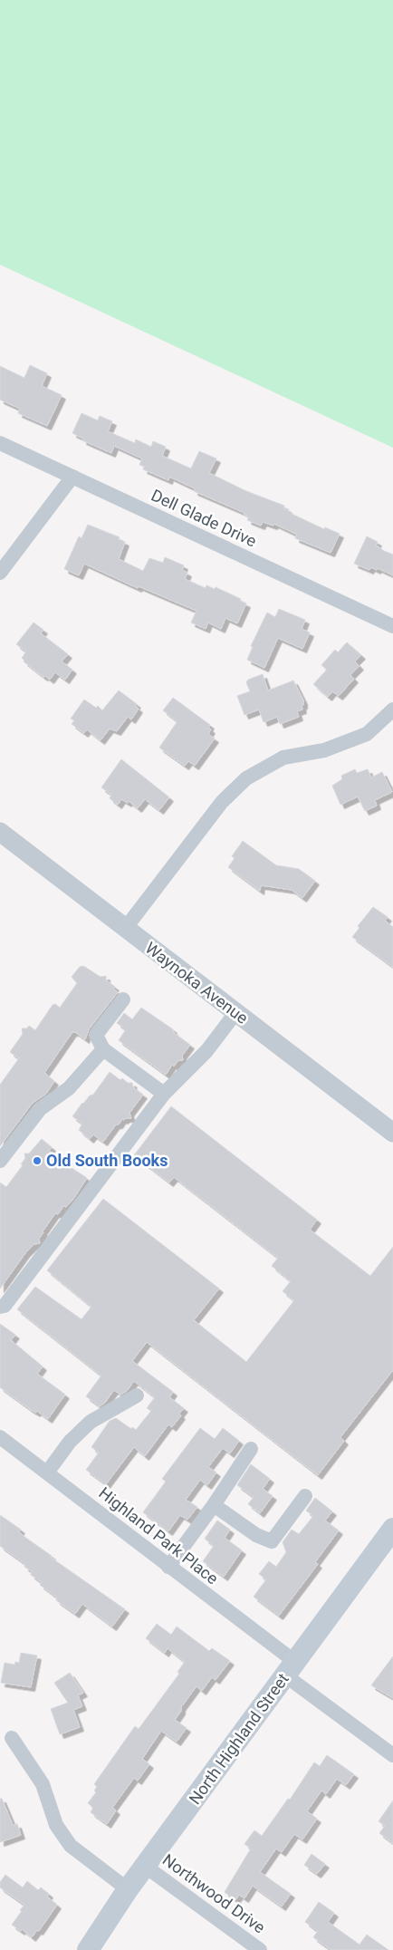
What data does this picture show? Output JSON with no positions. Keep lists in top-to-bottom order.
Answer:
{
  "streets": {
    "main road": ["North Highland Street"],
    "street": [
      "Dell Glade Drive",
      "Waynoka Avenue",
      "Highland Park Place",
      "Northwood Drive"
    ]
  },
  "crossings": [
    ["Highland Park Place", "North Highland Street"],
    ["North Highland Street", "Northwood Drive"]
  ],
  "places": ["Old South Books"]
}
